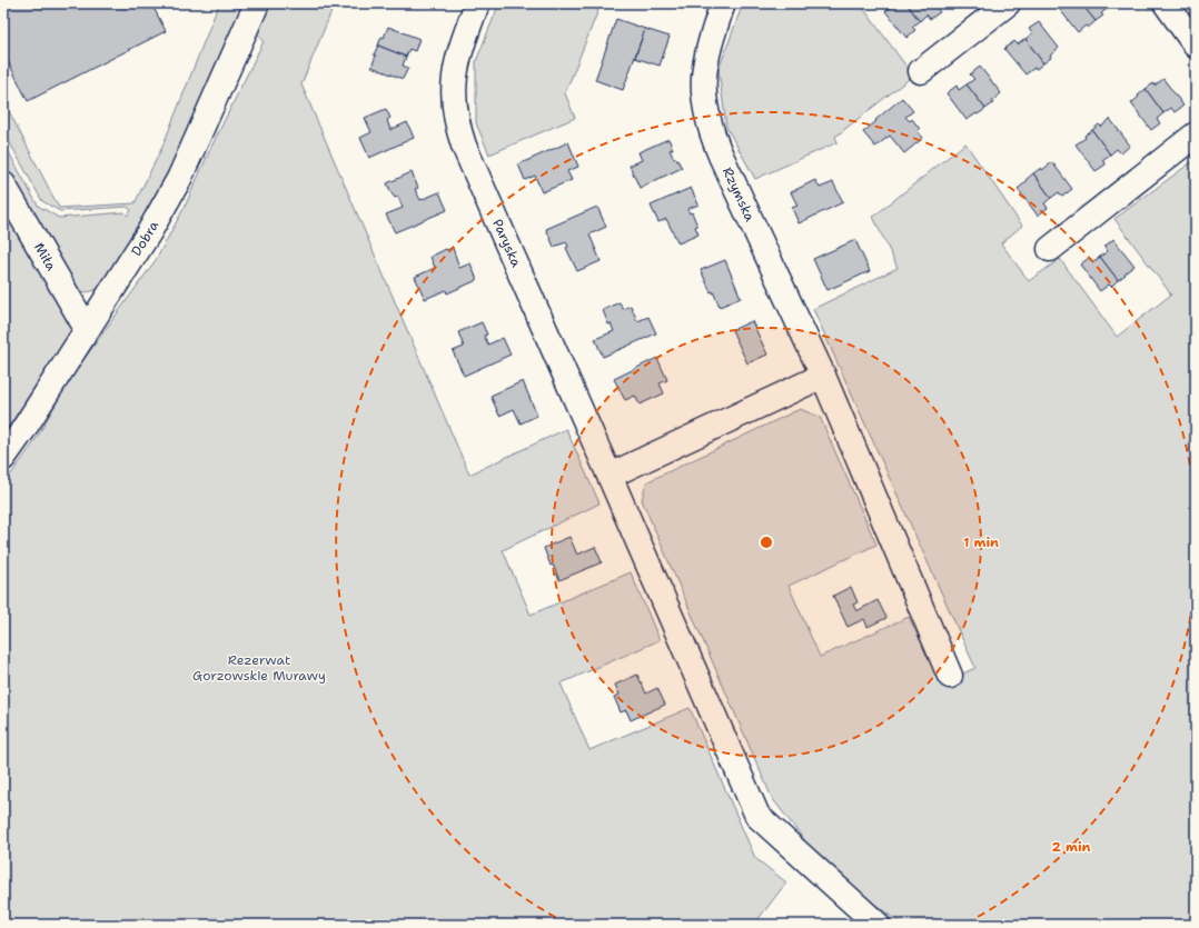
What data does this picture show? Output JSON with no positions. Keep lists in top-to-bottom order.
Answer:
{
  "streets": {
    "street": [
      "Rzymska",
      "Dobra",
      "Paryska",
      "Miła"
    ]
  },
  "crossings": [
    ["Dobra", "Miła"]
  ],
  "parks": ["Rezerwat Gorzowskie Murawy"],
  "rings": ["1 min", "2 min"]
}
